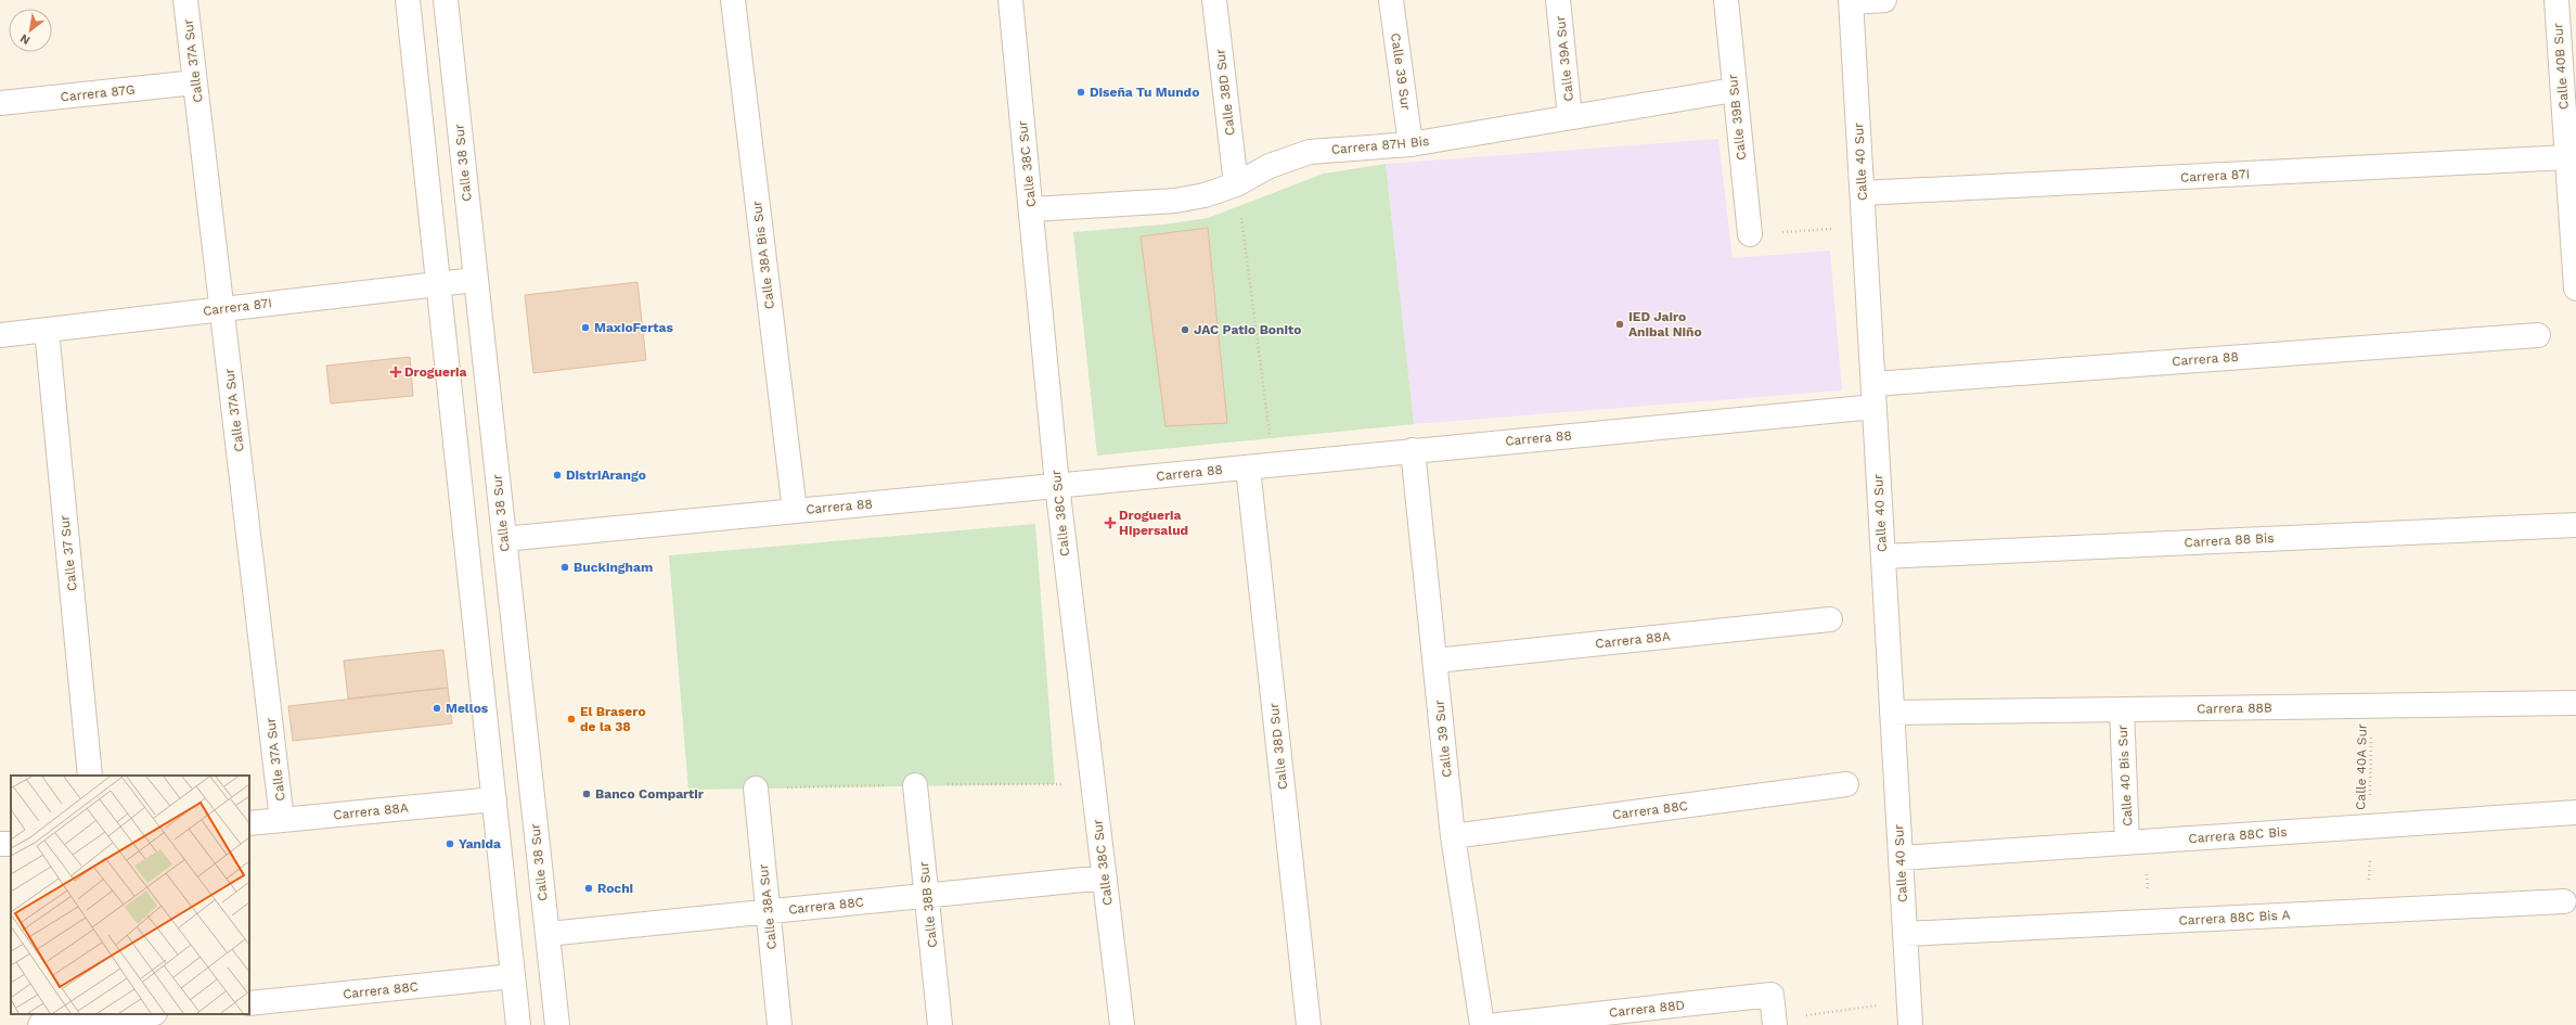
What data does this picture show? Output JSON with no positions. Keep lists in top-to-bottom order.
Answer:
{
  "streets": {
    "street": [
      "Calle 39A Sur",
      "Calle 37A Sur",
      "Calle 40B Sur",
      "Calle 39 Sur",
      "Calle 38D Sur",
      "Carrera 87G",
      "Calle 39B Sur",
      "Carrera 87H Bis",
      "Calle 40 Sur",
      "Calle 38 Sur",
      "Calle 38C Sur",
      "Carrera 87I",
      "Calle 38A Bis Sur",
      "Carrera 88",
      "Carrera 88 Bis",
      "Calle 37 Sur",
      "Carrera 88A",
      "Carrera 88B",
      "Calle 40 Bis Sur",
      "Carrera 88C",
      "Carrera 88C Bis",
      "Calle 38B Sur",
      "Calle 38A Sur",
      "Carrera 88C Bis A",
      "Carrera 88D"
    ],
    "path": ["Calle 40A Sur"]
  },
  "crossings": [
    ["Calle 39A Sur", "Carrera 87H Bis"],
    ["Calle 37A Sur", "Carrera 87G"],
    ["Calle 37A Sur", "Carrera 87I"],
    ["Calle 37A Sur", "Carrera 88A"],
    ["Calle 40B Sur", "Carrera 87I"],
    ["Calle 39 Sur", "Carrera 87H Bis"],
    ["Calle 39 Sur", "Carrera 88"],
    ["Calle 39 Sur", "Carrera 88A"],
    ["Calle 39 Sur", "Carrera 88C"],
    ["Calle 38D Sur", "Carrera 87H Bis"],
    ["Calle 38D Sur", "Carrera 88"],
    ["Calle 39B Sur", "Carrera 87H Bis"],
    ["Carrera 87H Bis", "Calle 38C Sur"],
    ["Calle 40 Sur", "Carrera 87I"],
    ["Calle 40 Sur", "Carrera 88"],
    ["Calle 40 Sur", "Carrera 88 Bis"],
    ["Calle 40 Sur", "Carrera 88B"],
    ["Calle 40 Sur", "Carrera 88C Bis"],
    ["Calle 40 Sur", "Carrera 88C Bis A"],
    ["Calle 38 Sur", "Carrera 87I"],
    ["Calle 38 Sur", "Carrera 88"],
    ["Calle 38 Sur", "Carrera 88C"],
    ["Calle 38C Sur", "Carrera 88"],
    ["Calle 38C Sur", "Carrera 88C"],
    ["Carrera 87I", "Calle 37 Sur"],
    ["Calle 38A Bis Sur", "Carrera 88"],
    ["Carrera 88B", "Calle 40A Sur"],
    ["Carrera 88B", "Calle 40 Bis Sur"],
    ["Calle 40A Sur", "Carrera 88C Bis"],
    ["Calle 40A Sur", "Carrera 88C Bis A"],
    ["Calle 40 Bis Sur", "Carrera 88C Bis"],
    ["Carrera 88C", "Calle 38B Sur"],
    ["Carrera 88C", "Calle 38A Sur"]
  ],
  "places": {
    "other": [
      "Diseña Tu Mundo",
      "IED Jairo Anibal Niño",
      "MaxioFertas",
      "JAC Patio Bonito",
      "DistriArango",
      "Buckingham",
      "Mellos",
      "El Brasero de la 38",
      "Banco Compartir",
      "Yanida",
      "Rochi"
    ],
    "health": ["Drogueria", "Drogueria Hipersalud"]
  },
  "north": "bottom left"
}
